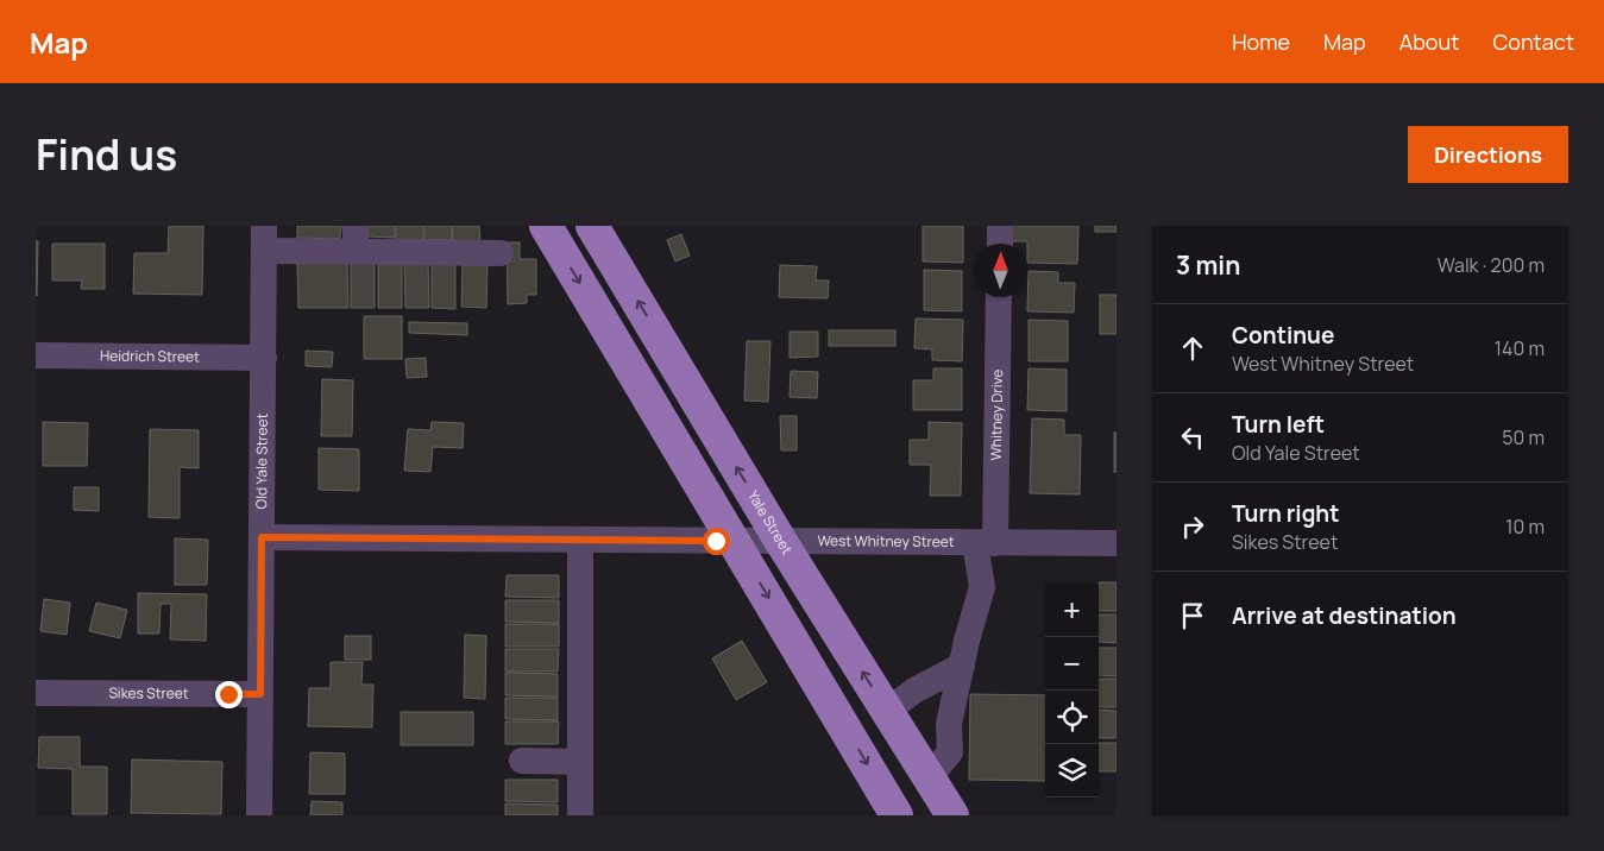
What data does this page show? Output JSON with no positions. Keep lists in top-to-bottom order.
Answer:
{
  "streets": {
    "main road": ["Yale Street"],
    "street": [
      "Heidrich Street",
      "Whitney Drive",
      "Old Yale Street",
      "West Whitney Street",
      "Sikes Street"
    ]
  },
  "crossings": [
    ["Heidrich Street", "Old Yale Street"],
    ["Whitney Drive", "Yale Street"],
    ["Whitney Drive", "West Whitney Street"],
    ["Old Yale Street", "West Whitney Street"],
    ["Old Yale Street", "Sikes Street"],
    ["Yale Street", "West Whitney Street"]
  ],
  "north": "top",
  "page": {
    "header": "Map",
    "nav": [
      "Home",
      "Map",
      "About",
      "Contact"
    ],
    "title": "Find us",
    "buttons": "Directions",
    "heading": ["3 min", "Walk · 200 m"],
    "list": [
      ["Continue", "West Whitney Street", "140 m"],
      ["Turn left", "Old Yale Street", "50 m"],
      ["Turn right", "Sikes Street", "10 m"],
      "Arrive at destination"
    ],
    "map_buttons": ["+", "−"]
  }
}
